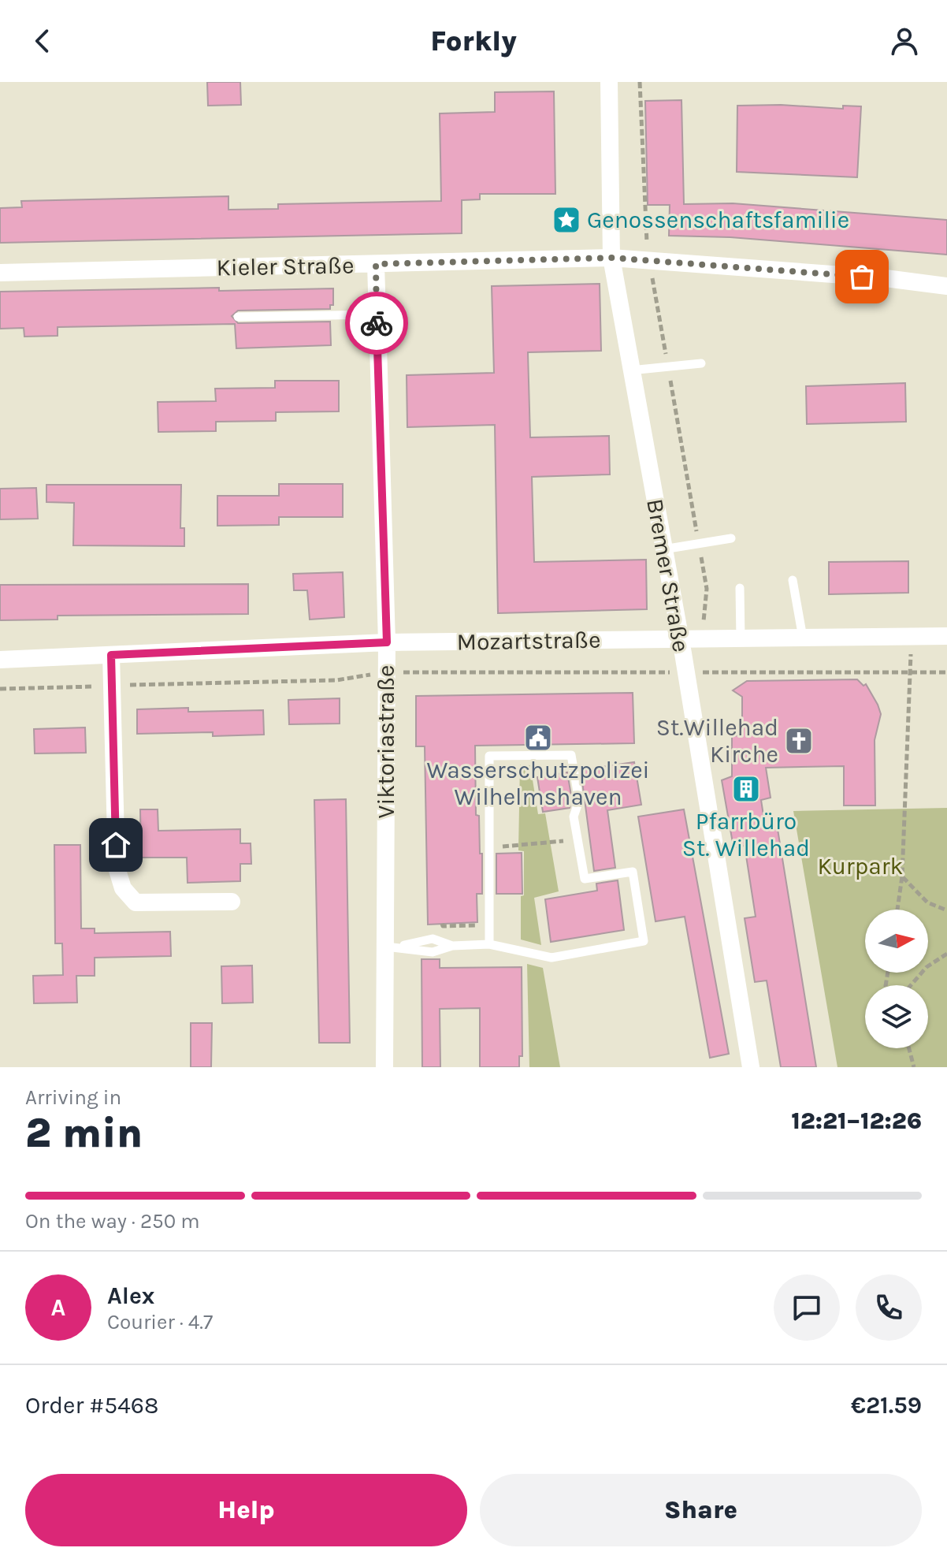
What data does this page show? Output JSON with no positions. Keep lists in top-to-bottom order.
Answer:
{
  "streets": {
    "street": [
      "Kieler Straße",
      "Bremer Straße",
      "Mozartstraße",
      "Viktoriastraße"
    ]
  },
  "crossings": [
    ["Kieler Straße", "Bremer Straße"],
    ["Kieler Straße", "Viktoriastraße"],
    ["Bremer Straße", "Mozartstraße"],
    ["Mozartstraße", "Viktoriastraße"]
  ],
  "parks": ["Kurpark"],
  "places": {
    "place": ["Genossenschaftsfamilie"],
    "public building": ["Wasserschutzpolizei Wilhelmshaven"],
    "church": ["St.Willehad Kirche"],
    "building": ["Pfarrbüro St. Willehad"]
  },
  "north": "right",
  "page": {
    "header": "Forkly",
    "heading": ["2 min", "Arriving in", "12:21–12:26"],
    "panel": [
      "Alex",
      "Courier · 4.7",
      "Order #5468",
      "€21.59"
    ],
    "bar": "On the way · 250 m",
    "round": "A",
    "buttons": ["Help", "Share"]
  }
}
